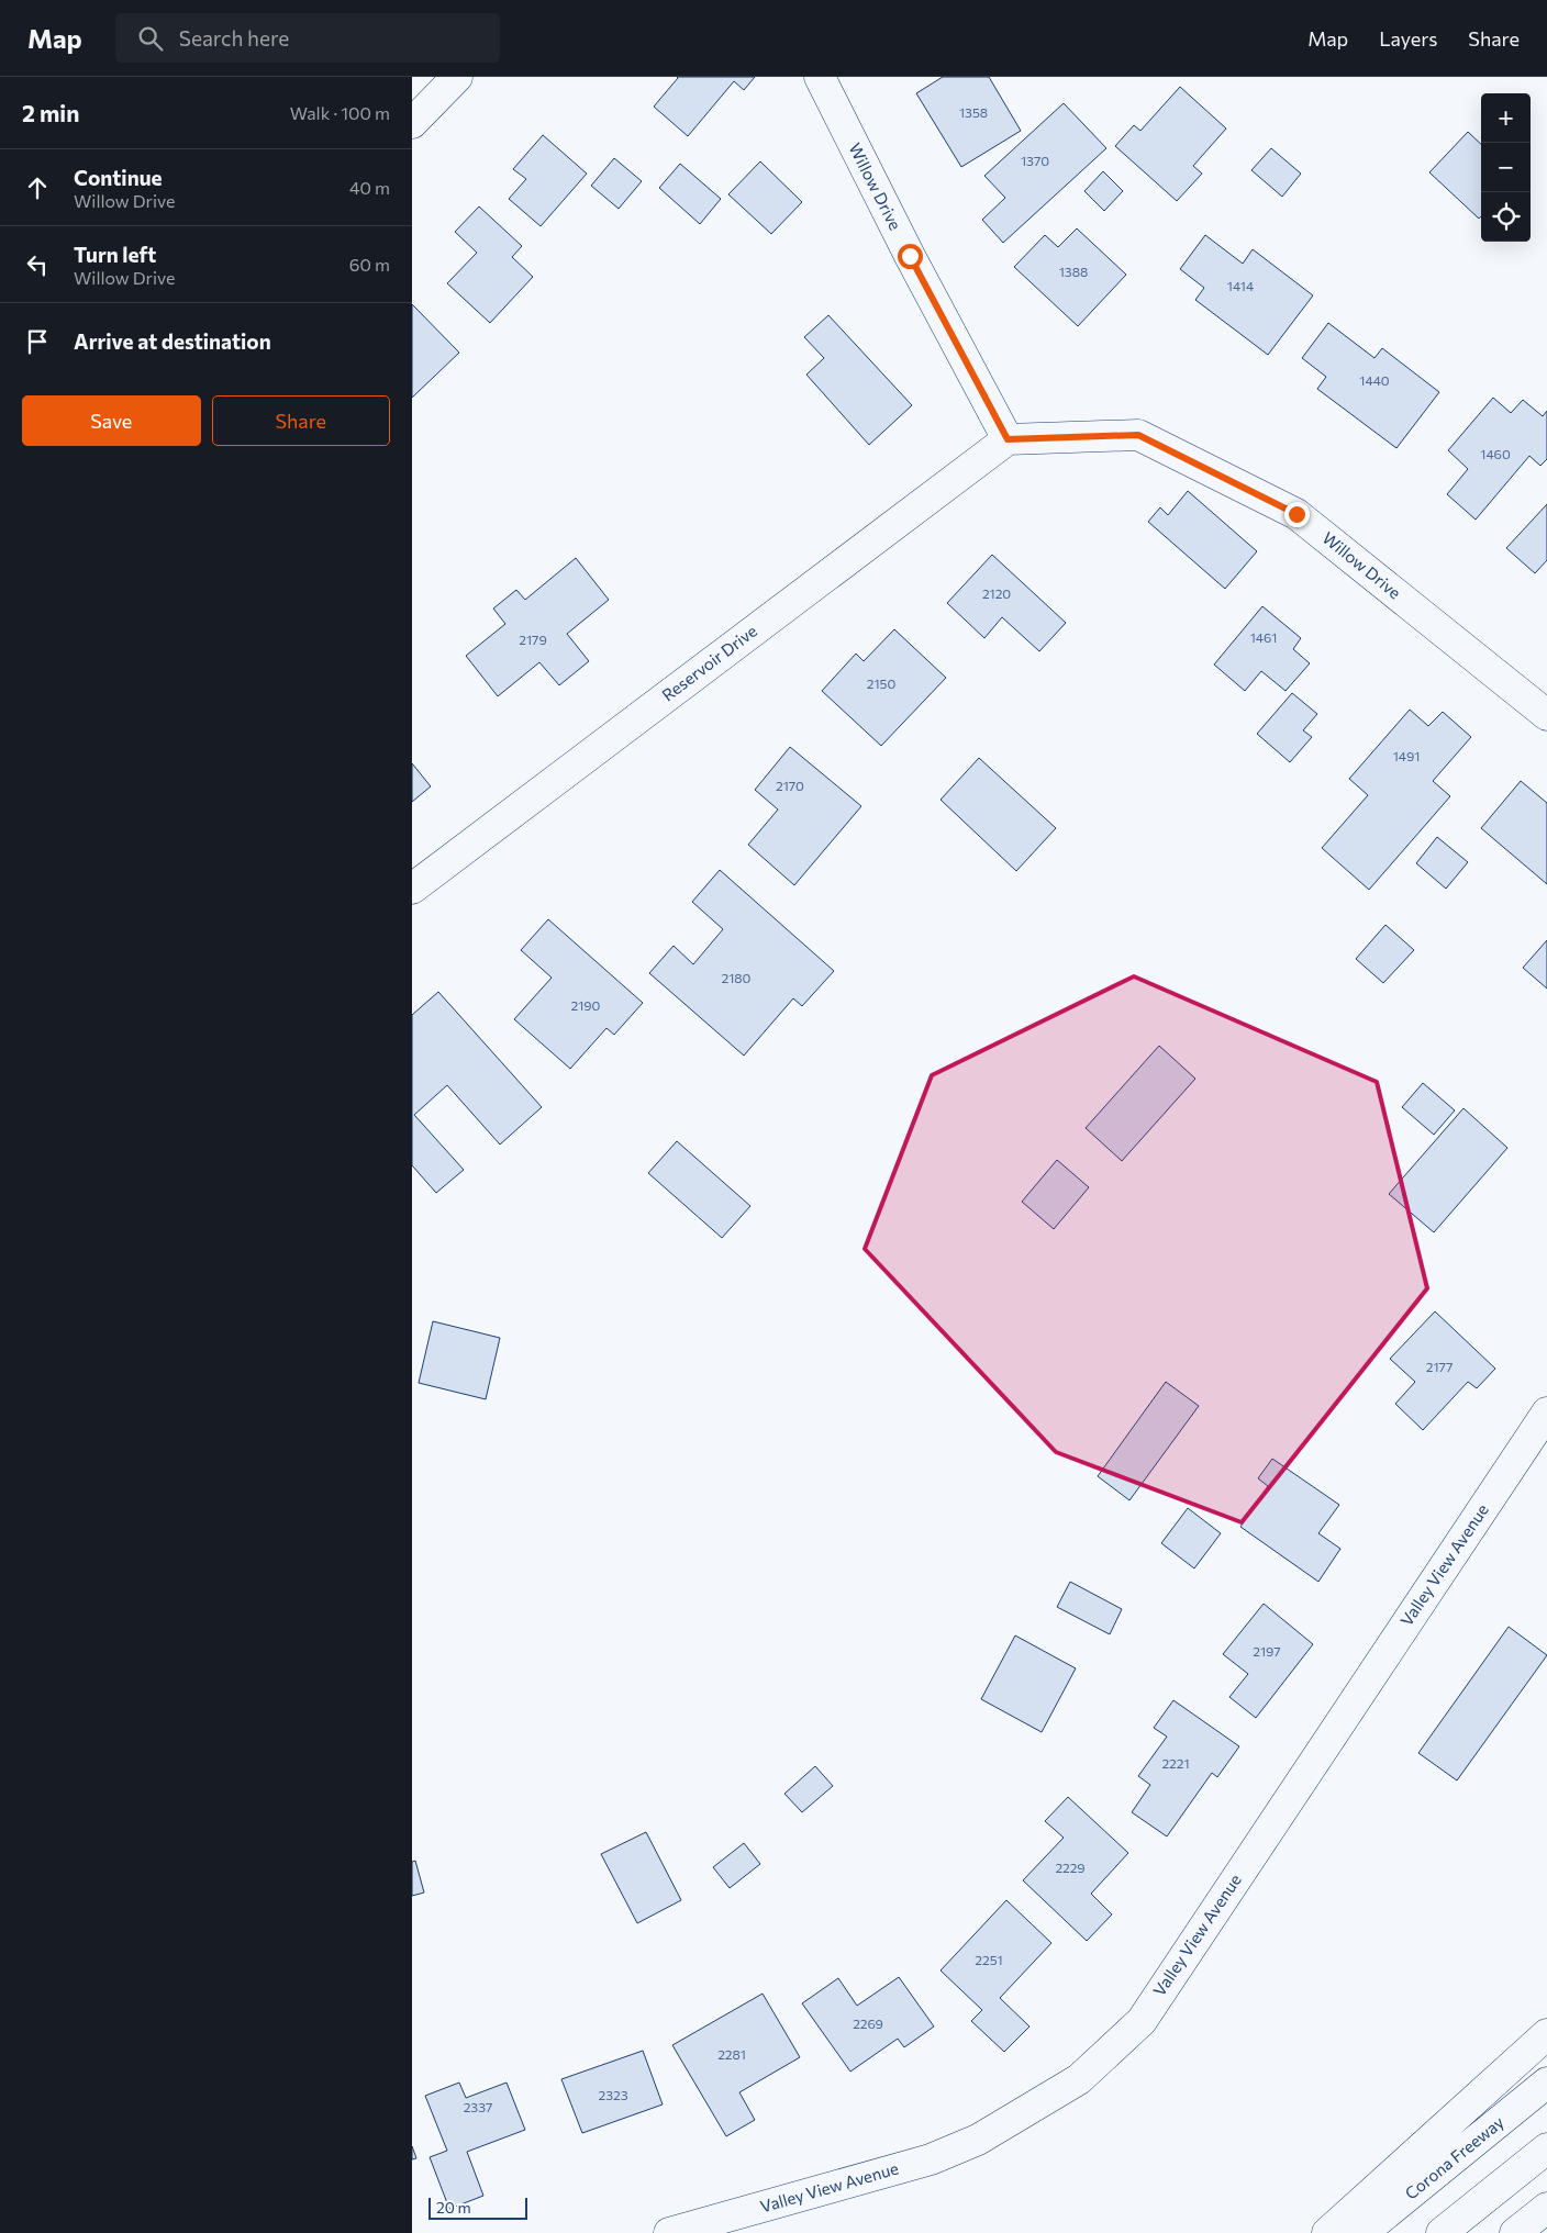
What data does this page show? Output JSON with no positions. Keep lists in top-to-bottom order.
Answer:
{
  "streets": {
    "main road": [
      "Willow Drive",
      "Reservoir Drive",
      "Valley View Avenue",
      "Corona Freeway"
    ]
  },
  "crossings": [
    ["Willow Drive", "Reservoir Drive"]
  ],
  "house_numbers": [
    "1358",
    "1370",
    "1388",
    "1414",
    "1440",
    "1460",
    "2120",
    "1461",
    "2179",
    "2150",
    "1491",
    "2170",
    "2180",
    "2190",
    "2177",
    "2197",
    "2221",
    "2229",
    "2251",
    "2269",
    "2281",
    "2323",
    "2337"
  ],
  "scale_bar": "20 m",
  "page": {
    "header": "Map",
    "search": "Search here",
    "nav": ["Map", "Layers", "Share"],
    "heading": ["2 min", "Walk · 100 m"],
    "map_buttons": ["+", "−"],
    "list": [
      ["Continue", "Willow Drive", "40 m"],
      ["Turn left", "Willow Drive", "60 m"],
      "Arrive at destination"
    ],
    "buttons": ["Save", "Share"],
    "scale": "20 m"
  }
}
